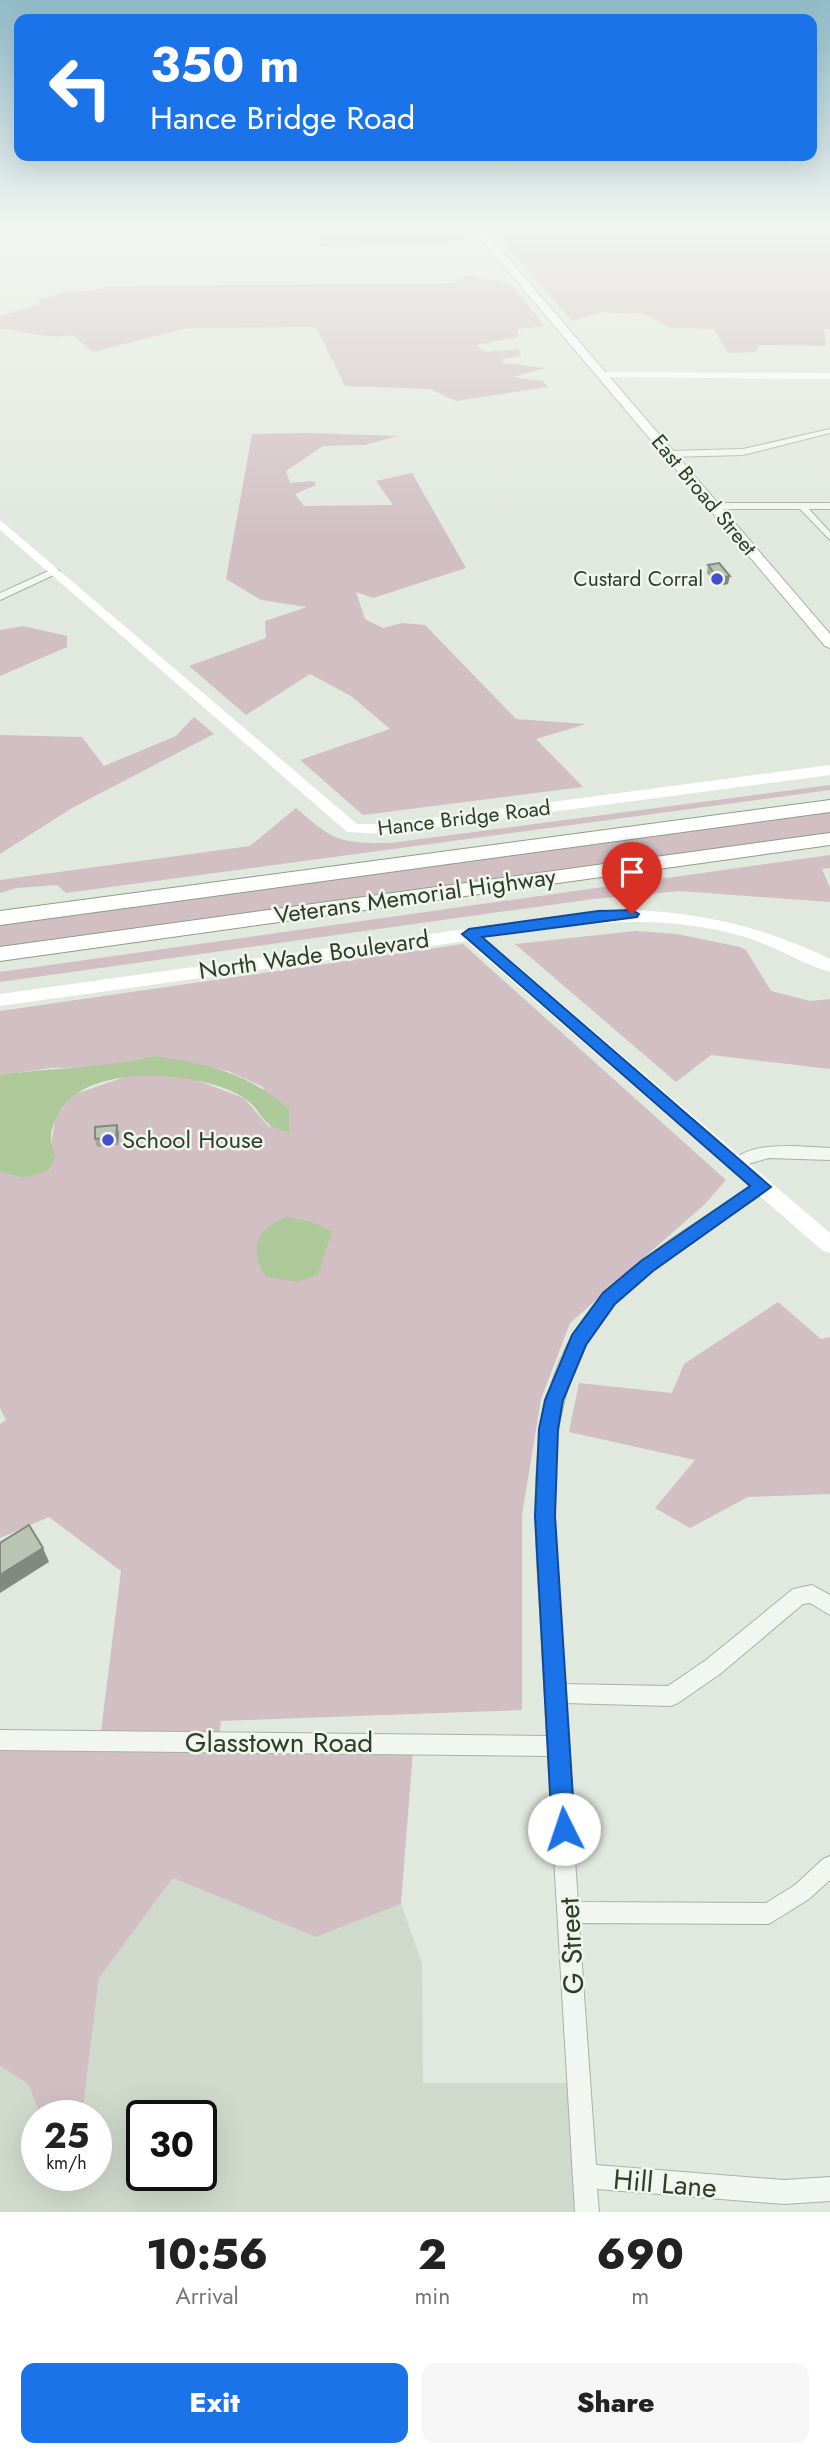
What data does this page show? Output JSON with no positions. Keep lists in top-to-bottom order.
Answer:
{
  "streets": {
    "highway": ["Veterans Memorial Highway"],
    "main road": ["East Broad Street"],
    "street": [
      "Hance Bridge Road",
      "North Wade Boulevard",
      "Glasstown Road",
      "G Street",
      "Hill Lane"
    ]
  },
  "crossings": [
    ["Glasstown Road", "G Street"],
    ["G Street", "Hill Lane"]
  ],
  "places": ["Custard Corral", "School House"],
  "page": {
    "turn": ["350 m", "Hance Bridge Road"],
    "speed": "25 km/h",
    "limit": "30",
    "eta": [
      "10:56",
      "Arrival",
      "2",
      "min",
      "690",
      "m"
    ],
    "buttons": ["Exit", "Share"]
  }
}
